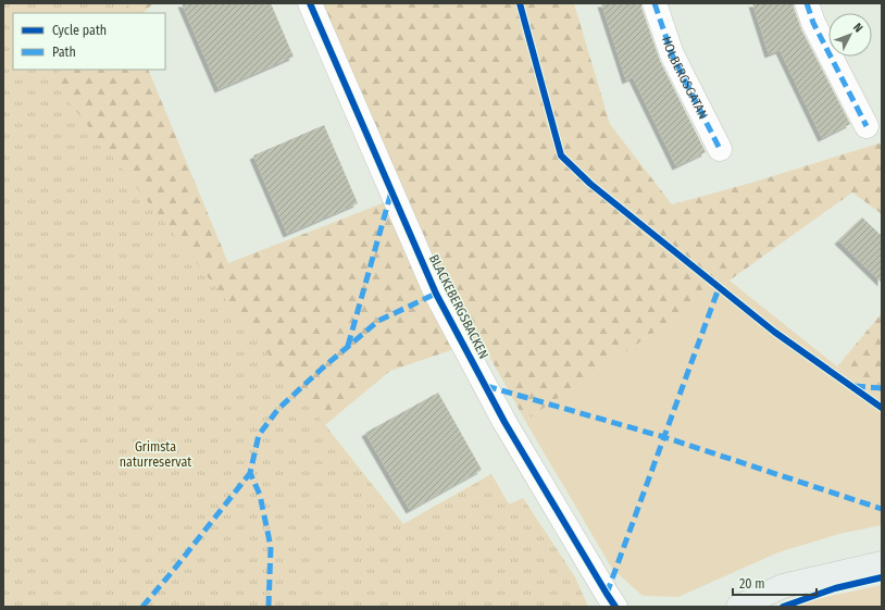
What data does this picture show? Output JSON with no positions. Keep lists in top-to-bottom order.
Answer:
{
  "streets": {
    "street": ["HOLBERGSGATAN", "BLACKEBERGSBACKEN"]
  },
  "parks": ["Grimsta naturreservat"],
  "legend": ["Cycle path", "Path"],
  "scale_bar": "20 m",
  "north": "top right"
}
